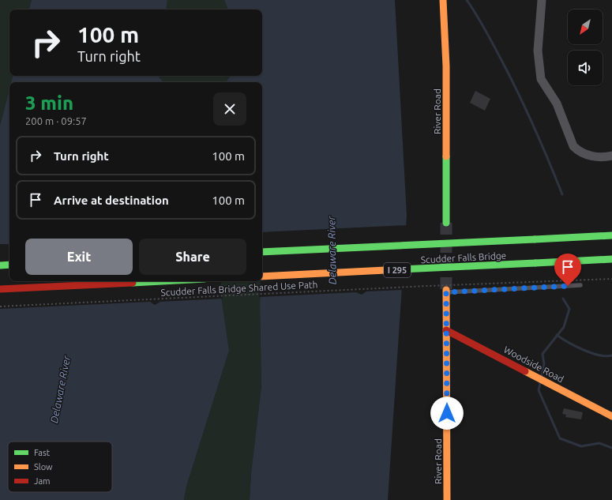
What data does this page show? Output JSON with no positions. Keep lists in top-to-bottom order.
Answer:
{
  "streets": {
    "main road": [
      "River Road",
      "Scudder Falls Bridge",
      "I 295",
      "Woodside Road"
    ],
    "path": ["Scudder Falls Bridge Shared Use Path"]
  },
  "crossings": [
    ["River Road", "Woodside Road"]
  ],
  "water": ["Delaware River"],
  "legend": ["Fast", "Slow", "Jam"],
  "north": "bottom left",
  "page": {
    "turn": ["100 m", "Turn right"],
    "heading": ["3 min", "200 m · 09:57"],
    "list": [
      {
        "name": "Turn right",
        "value": "100 m"
      },
      {
        "name": "Arrive at destination",
        "value": "100 m"
      }
    ],
    "buttons": ["Exit", "Share"]
  }
}
